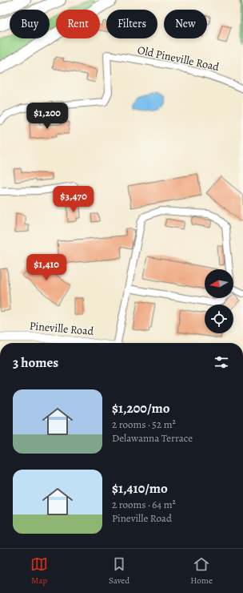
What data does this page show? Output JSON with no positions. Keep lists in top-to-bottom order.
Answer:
{
  "streets": {
    "main road": ["Pineville Road"],
    "street": ["Old Pineville Road"]
  },
  "north": "left",
  "page": {
    "chip": [
      "Buy",
      "Rent",
      "Filters",
      "New"
    ],
    "price": ["$1,200", "$3,470", "$1,410"],
    "heading": "3 homes",
    "list": [
      {
        "name": "$1,200/mo",
        "note": "2 rooms · 52 m² · Delawanna Terrace"
      },
      {
        "name": "$1,410/mo",
        "note": "2 rooms · 64 m² · Pineville Road"
      }
    ],
    "tabs": ["Map", "Saved", "Home"]
  }
}
